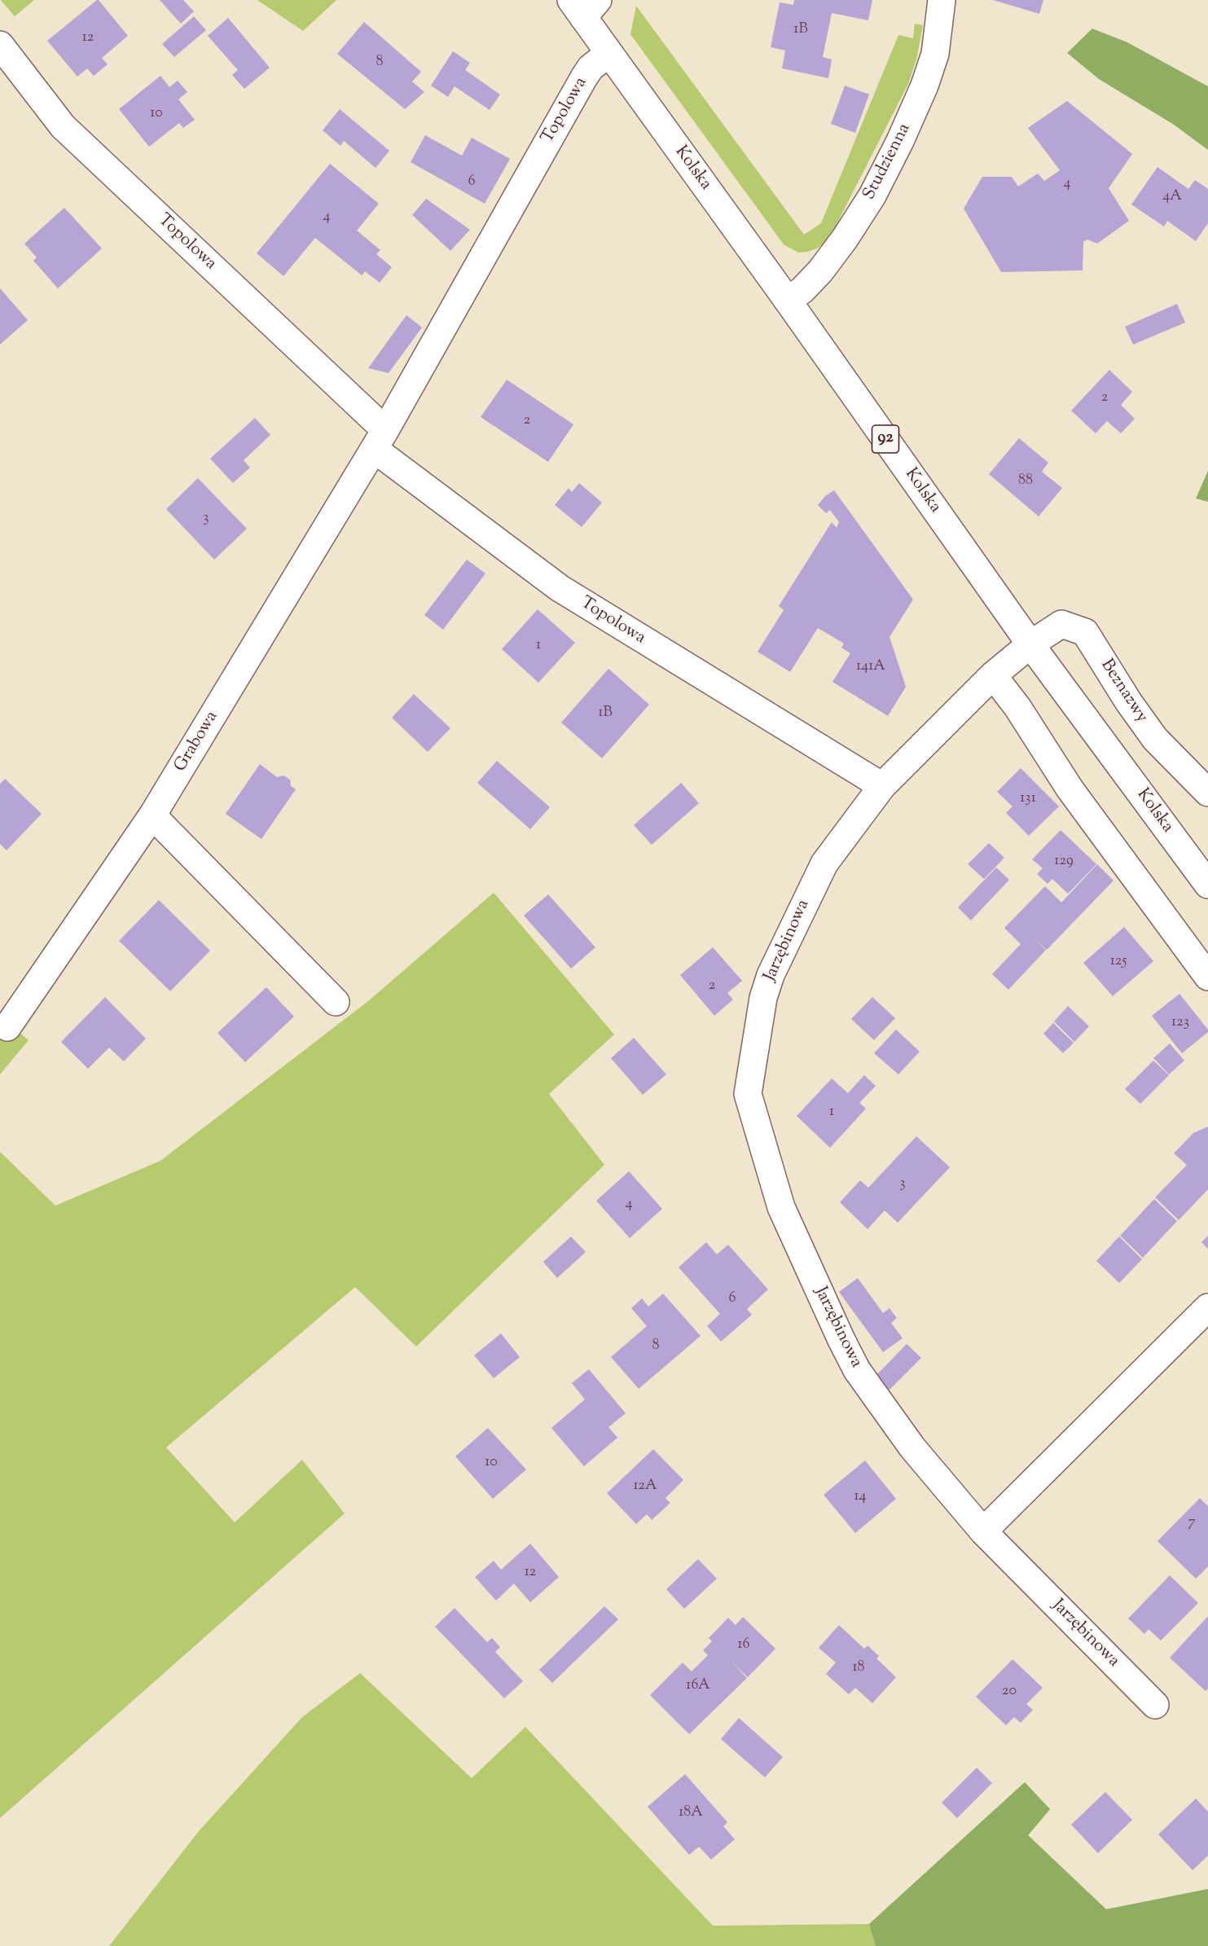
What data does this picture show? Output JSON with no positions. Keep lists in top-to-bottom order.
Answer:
{
  "streets": {
    "street": [
      "Topolowa",
      "Studzienna",
      "Kolska",
      "92",
      "Beznazwy",
      "Grabowa",
      "Jarzębinowa"
    ]
  },
  "crossings": [
    ["Topolowa", "Kolska"],
    ["Topolowa", "Grabowa"],
    ["Topolowa", "Jarzębinowa"],
    ["Studzienna", "Kolska"],
    ["Kolska", "Beznazwy"]
  ],
  "house_numbers": [
    "1B",
    "12",
    "8",
    "10",
    "6",
    "4",
    "4A",
    "4",
    "2",
    "2",
    "88",
    "3",
    "1",
    "141A",
    "1B",
    "131",
    "129",
    "125",
    "2",
    "123",
    "1",
    "3",
    "4",
    "6",
    "8",
    "10",
    "12A",
    "14",
    "7",
    "12",
    "16",
    "18",
    "16A",
    "20",
    "18A"
  ]
}
